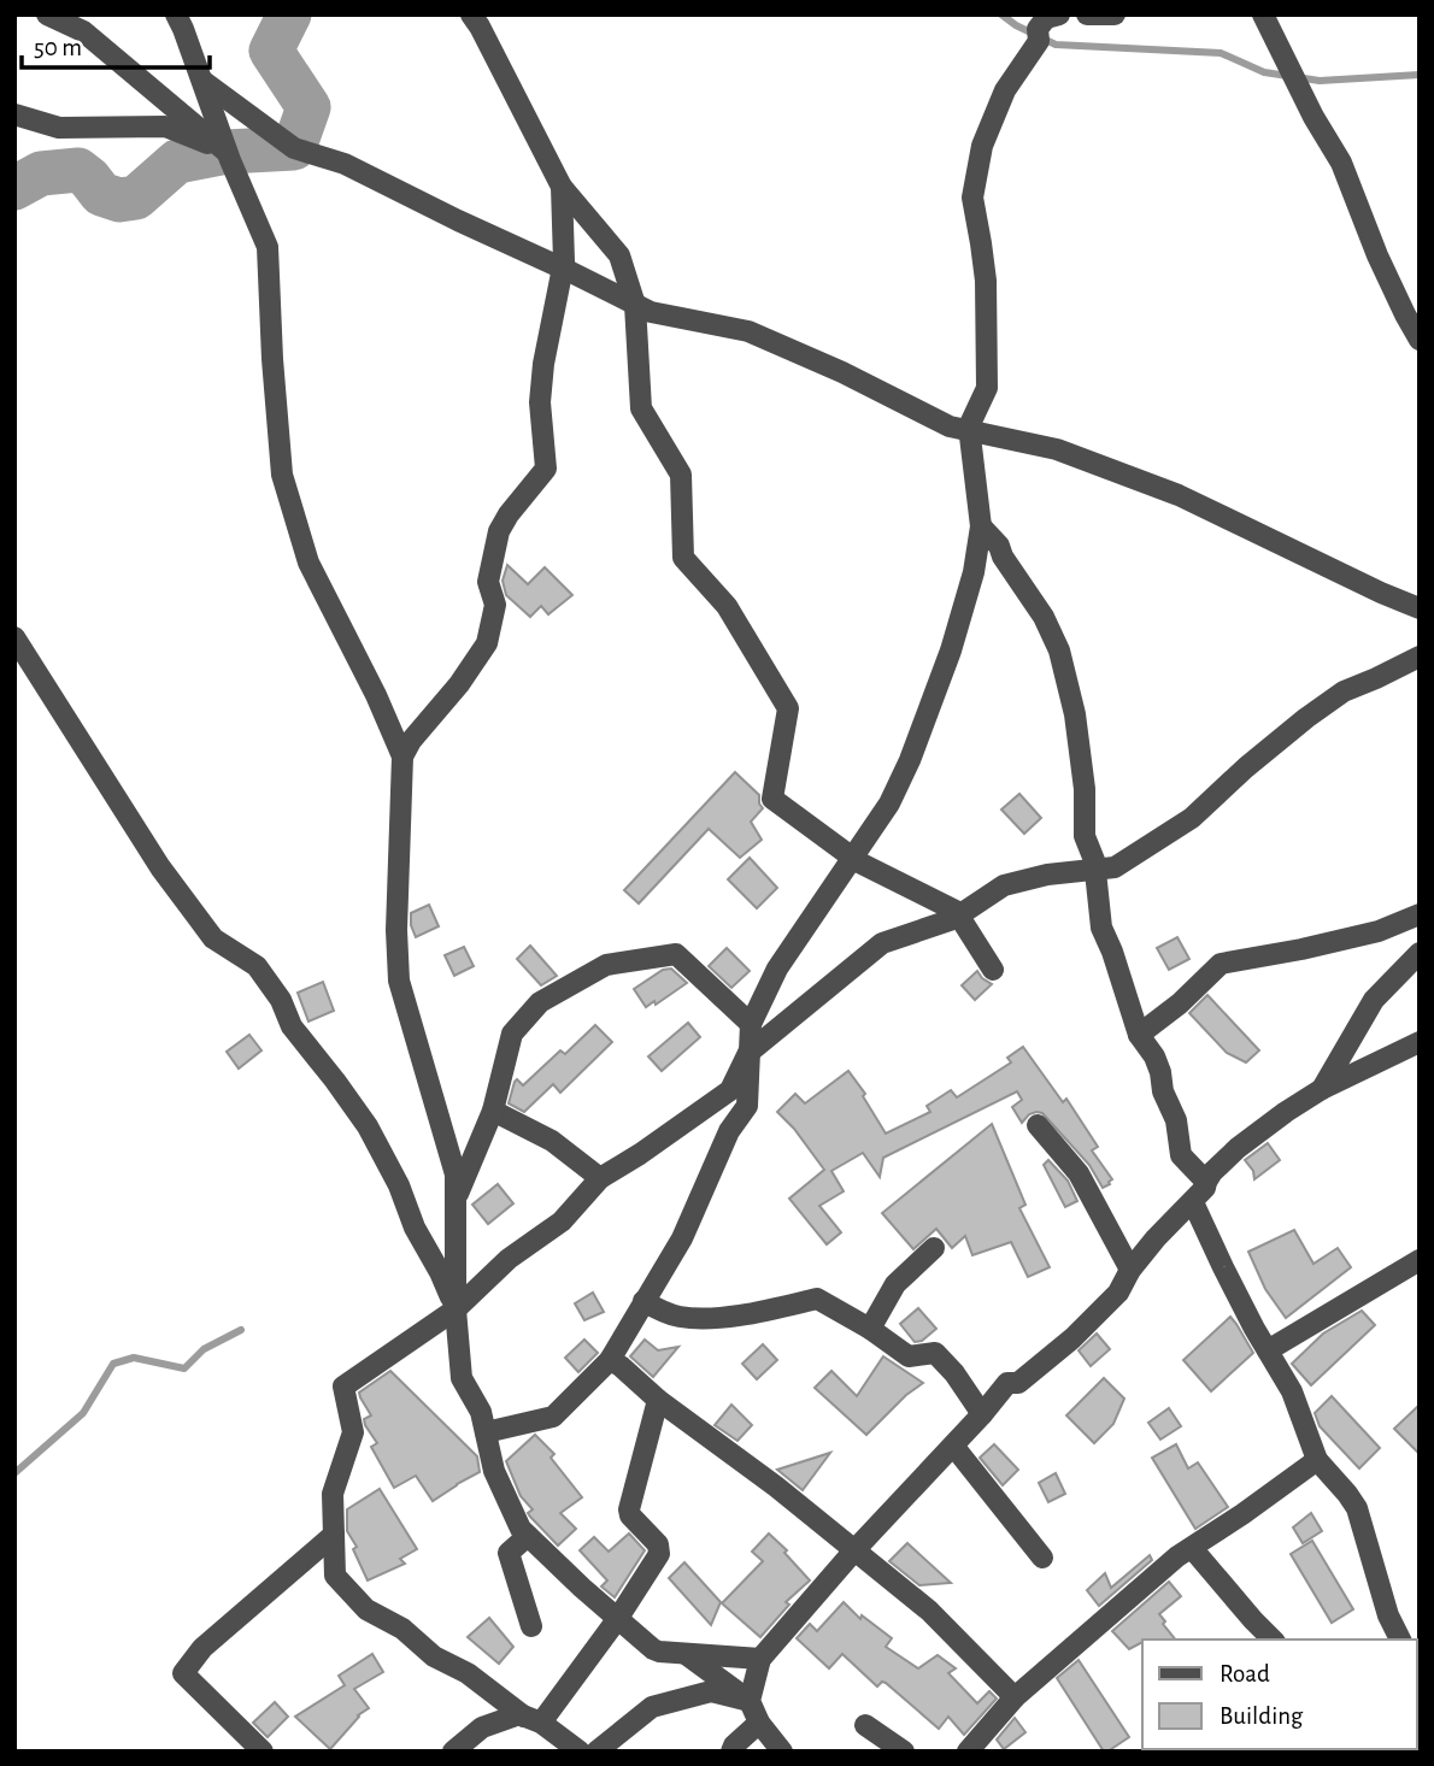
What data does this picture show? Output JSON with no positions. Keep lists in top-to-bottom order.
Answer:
{
  "legend": ["Road", "Building"],
  "scale_bar": "50 m"
}
